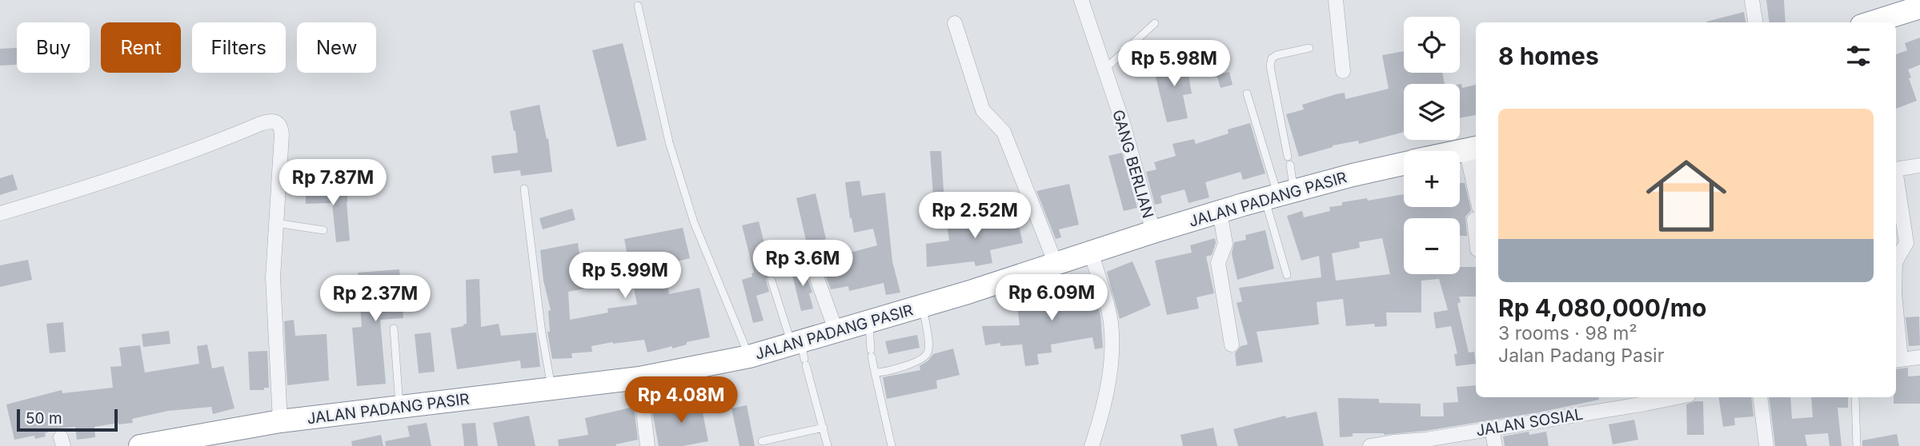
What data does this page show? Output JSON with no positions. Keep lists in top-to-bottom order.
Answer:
{
  "streets": {
    "highway": ["JALAN PADANG PASIR"],
    "street": ["GANG BERLIAN", "JALAN SOSIAL"]
  },
  "crossings": [
    ["GANG BERLIAN", "JALAN PADANG PASIR"]
  ],
  "scale_bar": "50 m",
  "page": {
    "map_buttons": ["+", "−"],
    "chip": [
      "Buy",
      "Rent",
      "Filters",
      "New"
    ],
    "heading": "8 homes",
    "price": [
      "Rp 5.98M",
      "Rp 7.87M",
      "Rp 2.52M",
      "Rp 3.6M",
      "Rp 5.99M",
      "Rp 6.09M",
      "Rp 2.37M",
      "Rp 4.08M"
    ],
    "list": [
      {
        "name": "Rp 4,080,000/mo",
        "note": "3 rooms · 98 m² · Jalan Padang Pasir"
      }
    ],
    "scale": "50 m"
  }
}
